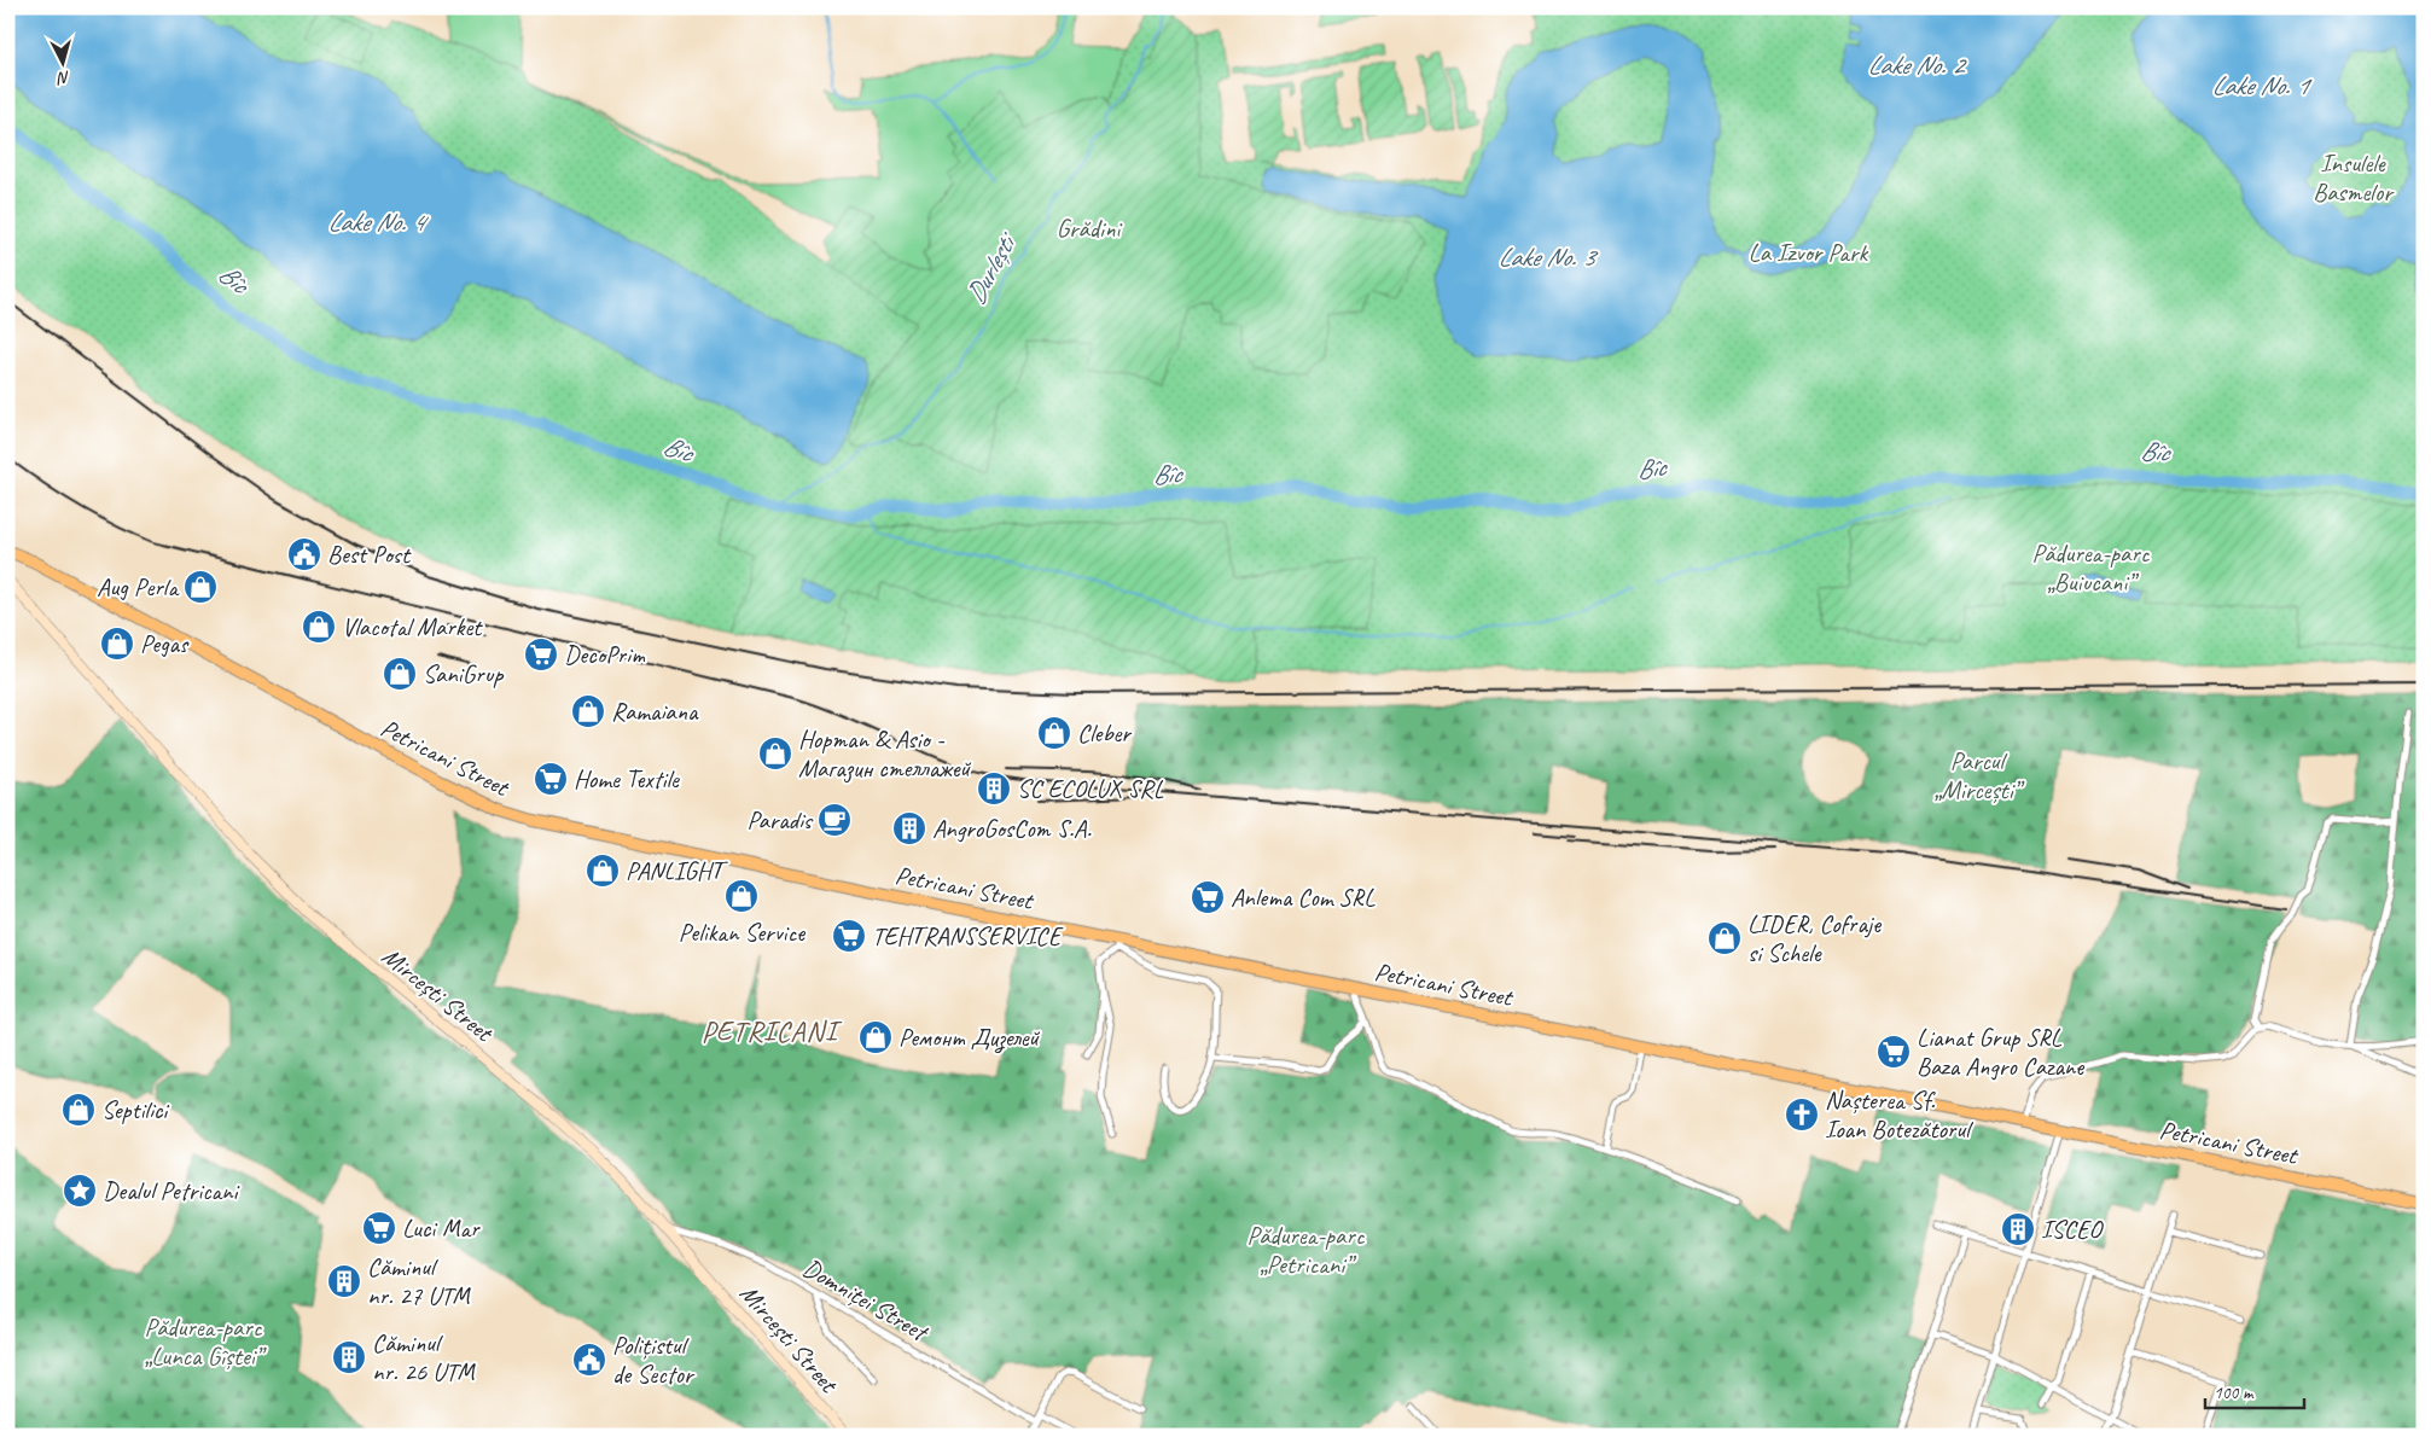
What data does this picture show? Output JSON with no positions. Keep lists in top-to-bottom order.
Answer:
{
  "streets": {
    "main road": ["Petricani Street", "Mircești Street"],
    "street": ["Domniței Street"]
  },
  "crossings": [
    ["Mircești Street", "Domniței Street"]
  ],
  "districts": ["PETRICANI"],
  "water": [
    "Lake No. 2",
    "Lake No. 1",
    "Lake No. 4",
    "Lake No. 3",
    "Durlești",
    "Bîc"
  ],
  "parks": [
    "Insulele Basmelor",
    "Grădini",
    "La Izvor Park",
    "Pădurea-parc „Buiucani”",
    "Parcul „Mircești”",
    "Pădurea-parc „Petricani”",
    "Pădurea-parc „Lunca Gîștei”"
  ],
  "places": {
    "public building": ["Best Post", "Polițistul de Sector"],
    "shop": [
      "Aug Perla",
      "Vlacotal Market",
      "Pegas",
      "SaniGrup",
      "Ramaiana",
      "Cleber",
      "Hopman & Asio - Магазин стеллажей",
      "PANLIGHT",
      "Pelikan Service",
      "LIDER, Cofraje si Schele",
      "Ремонт Дизелей",
      "Septilici"
    ],
    "supermarket": [
      "DecoPrim",
      "Home Textile",
      "Anlema Com SRL",
      "TEHTRANSSERVICE",
      "Lianat Grup SRL Baza Angro Cazane",
      "Luci Mar"
    ],
    "building": [
      "SC ECOLUX SRL",
      "AngroGosCom S.A.",
      "ISCEO",
      "Căminul nr. 27 UTM",
      "Căminul nr. 26 UTM"
    ],
    "cafe": ["Paradis"],
    "church": ["Nașterea Sf. Ioan Botezătorul"],
    "place": ["Dealul Petricani"]
  },
  "scale_bar": "100 m",
  "north": "bottom"
}
